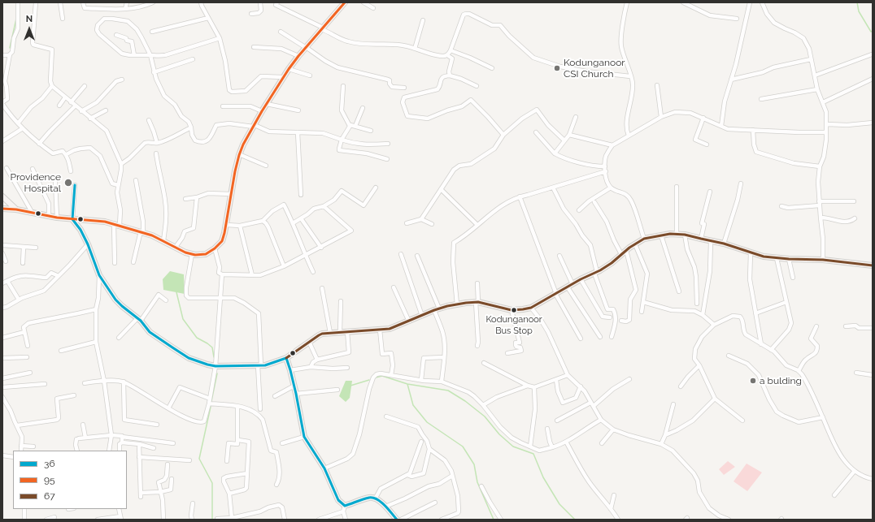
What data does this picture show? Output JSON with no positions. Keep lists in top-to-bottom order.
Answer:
{
  "places": [
    "Kodunganoor CSI Church",
    "Providence Hospital",
    "Kodunganoor Bus Stop",
    "a bulding"
  ],
  "lines": ["transit line 95", "transit line 36", "transit line 67"],
  "legend": ["36", "95", "67"],
  "north": "top"
}
